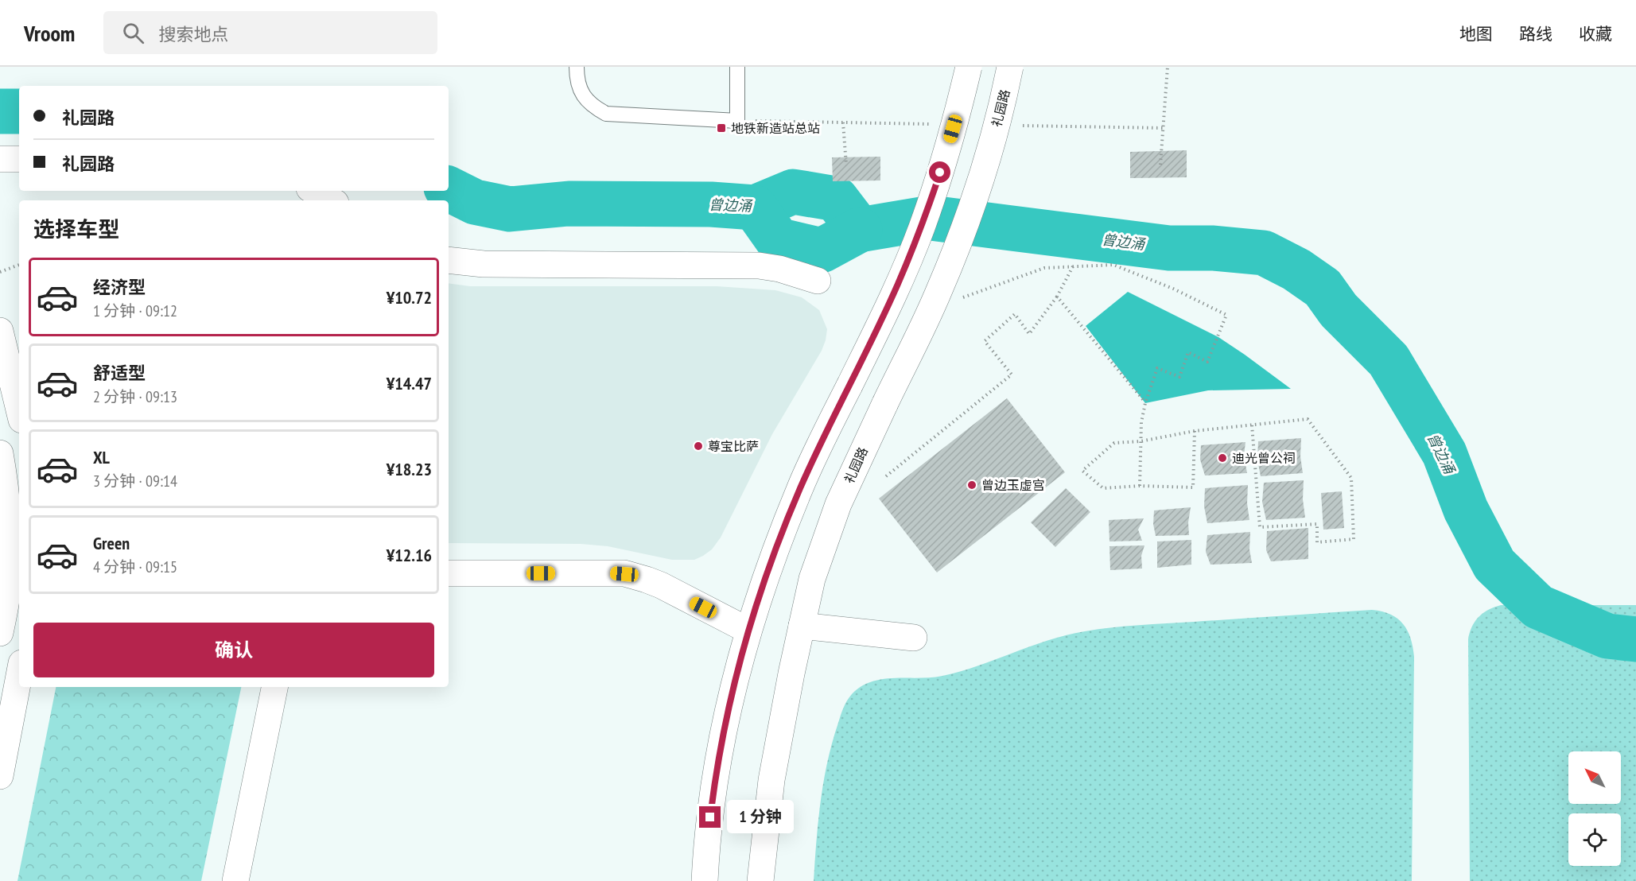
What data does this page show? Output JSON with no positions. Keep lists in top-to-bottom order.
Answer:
{
  "streets": {
    "street": ["礼园路"]
  },
  "water": ["曾边涌"],
  "places": {
    "transit": ["地铁新造站总站"],
    "other": ["尊宝比萨", "迪光曾公祠", "曾边玉虚宫"]
  },
  "north": "top left",
  "page": {
    "header": "Vroom",
    "search": "搜索地点",
    "nav": ["地图", "路线", "收藏"],
    "banner": ["礼园路", "礼园路"],
    "heading": "选择车型",
    "list": [
      {
        "name": "经济型",
        "note": "1 分钟 · 09:12",
        "value": "¥10.72"
      },
      {
        "name": "舒适型",
        "note": "2 分钟 · 09:13",
        "value": "¥14.47"
      },
      {
        "name": "XL",
        "note": "3 分钟 · 09:14",
        "value": "¥18.23"
      },
      {
        "name": "Green",
        "note": "4 分钟 · 09:15",
        "value": "¥12.16"
      }
    ],
    "buttons": "确认",
    "bubble": "1 分钟"
  }
}
